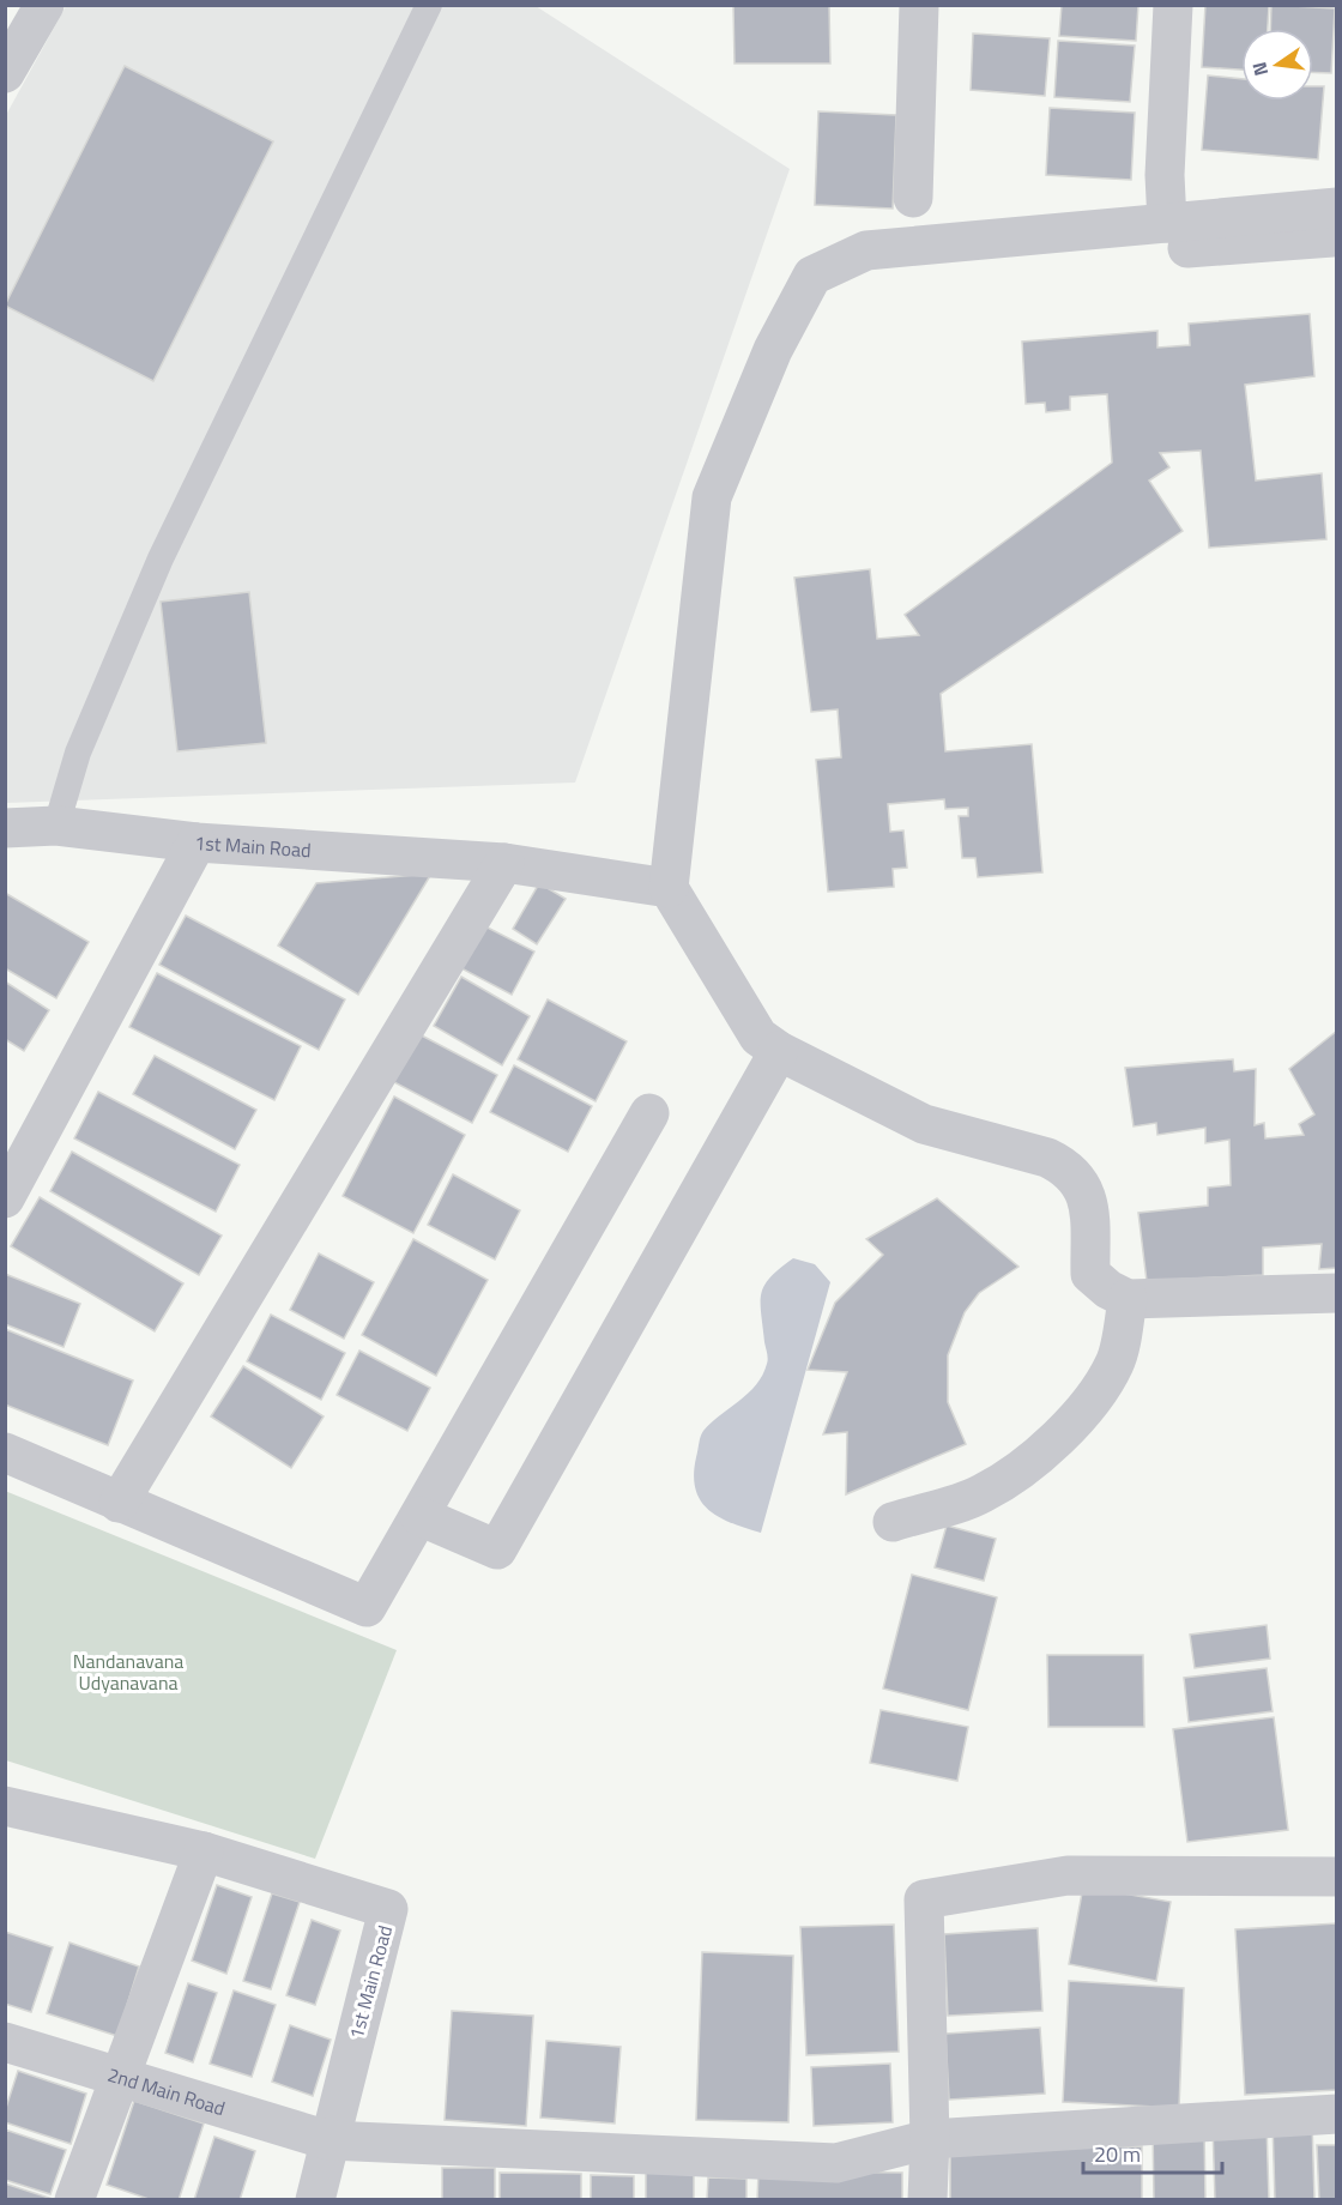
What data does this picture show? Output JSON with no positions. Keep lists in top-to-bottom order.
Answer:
{
  "streets": {
    "street": ["1st Main Road", "2nd Main Road"]
  },
  "crossings": [
    ["1st Main Road", "2nd Main Road"]
  ],
  "parks": ["Nandanavana Udyanavana"],
  "scale_bar": "20 m",
  "north": "left"
}
